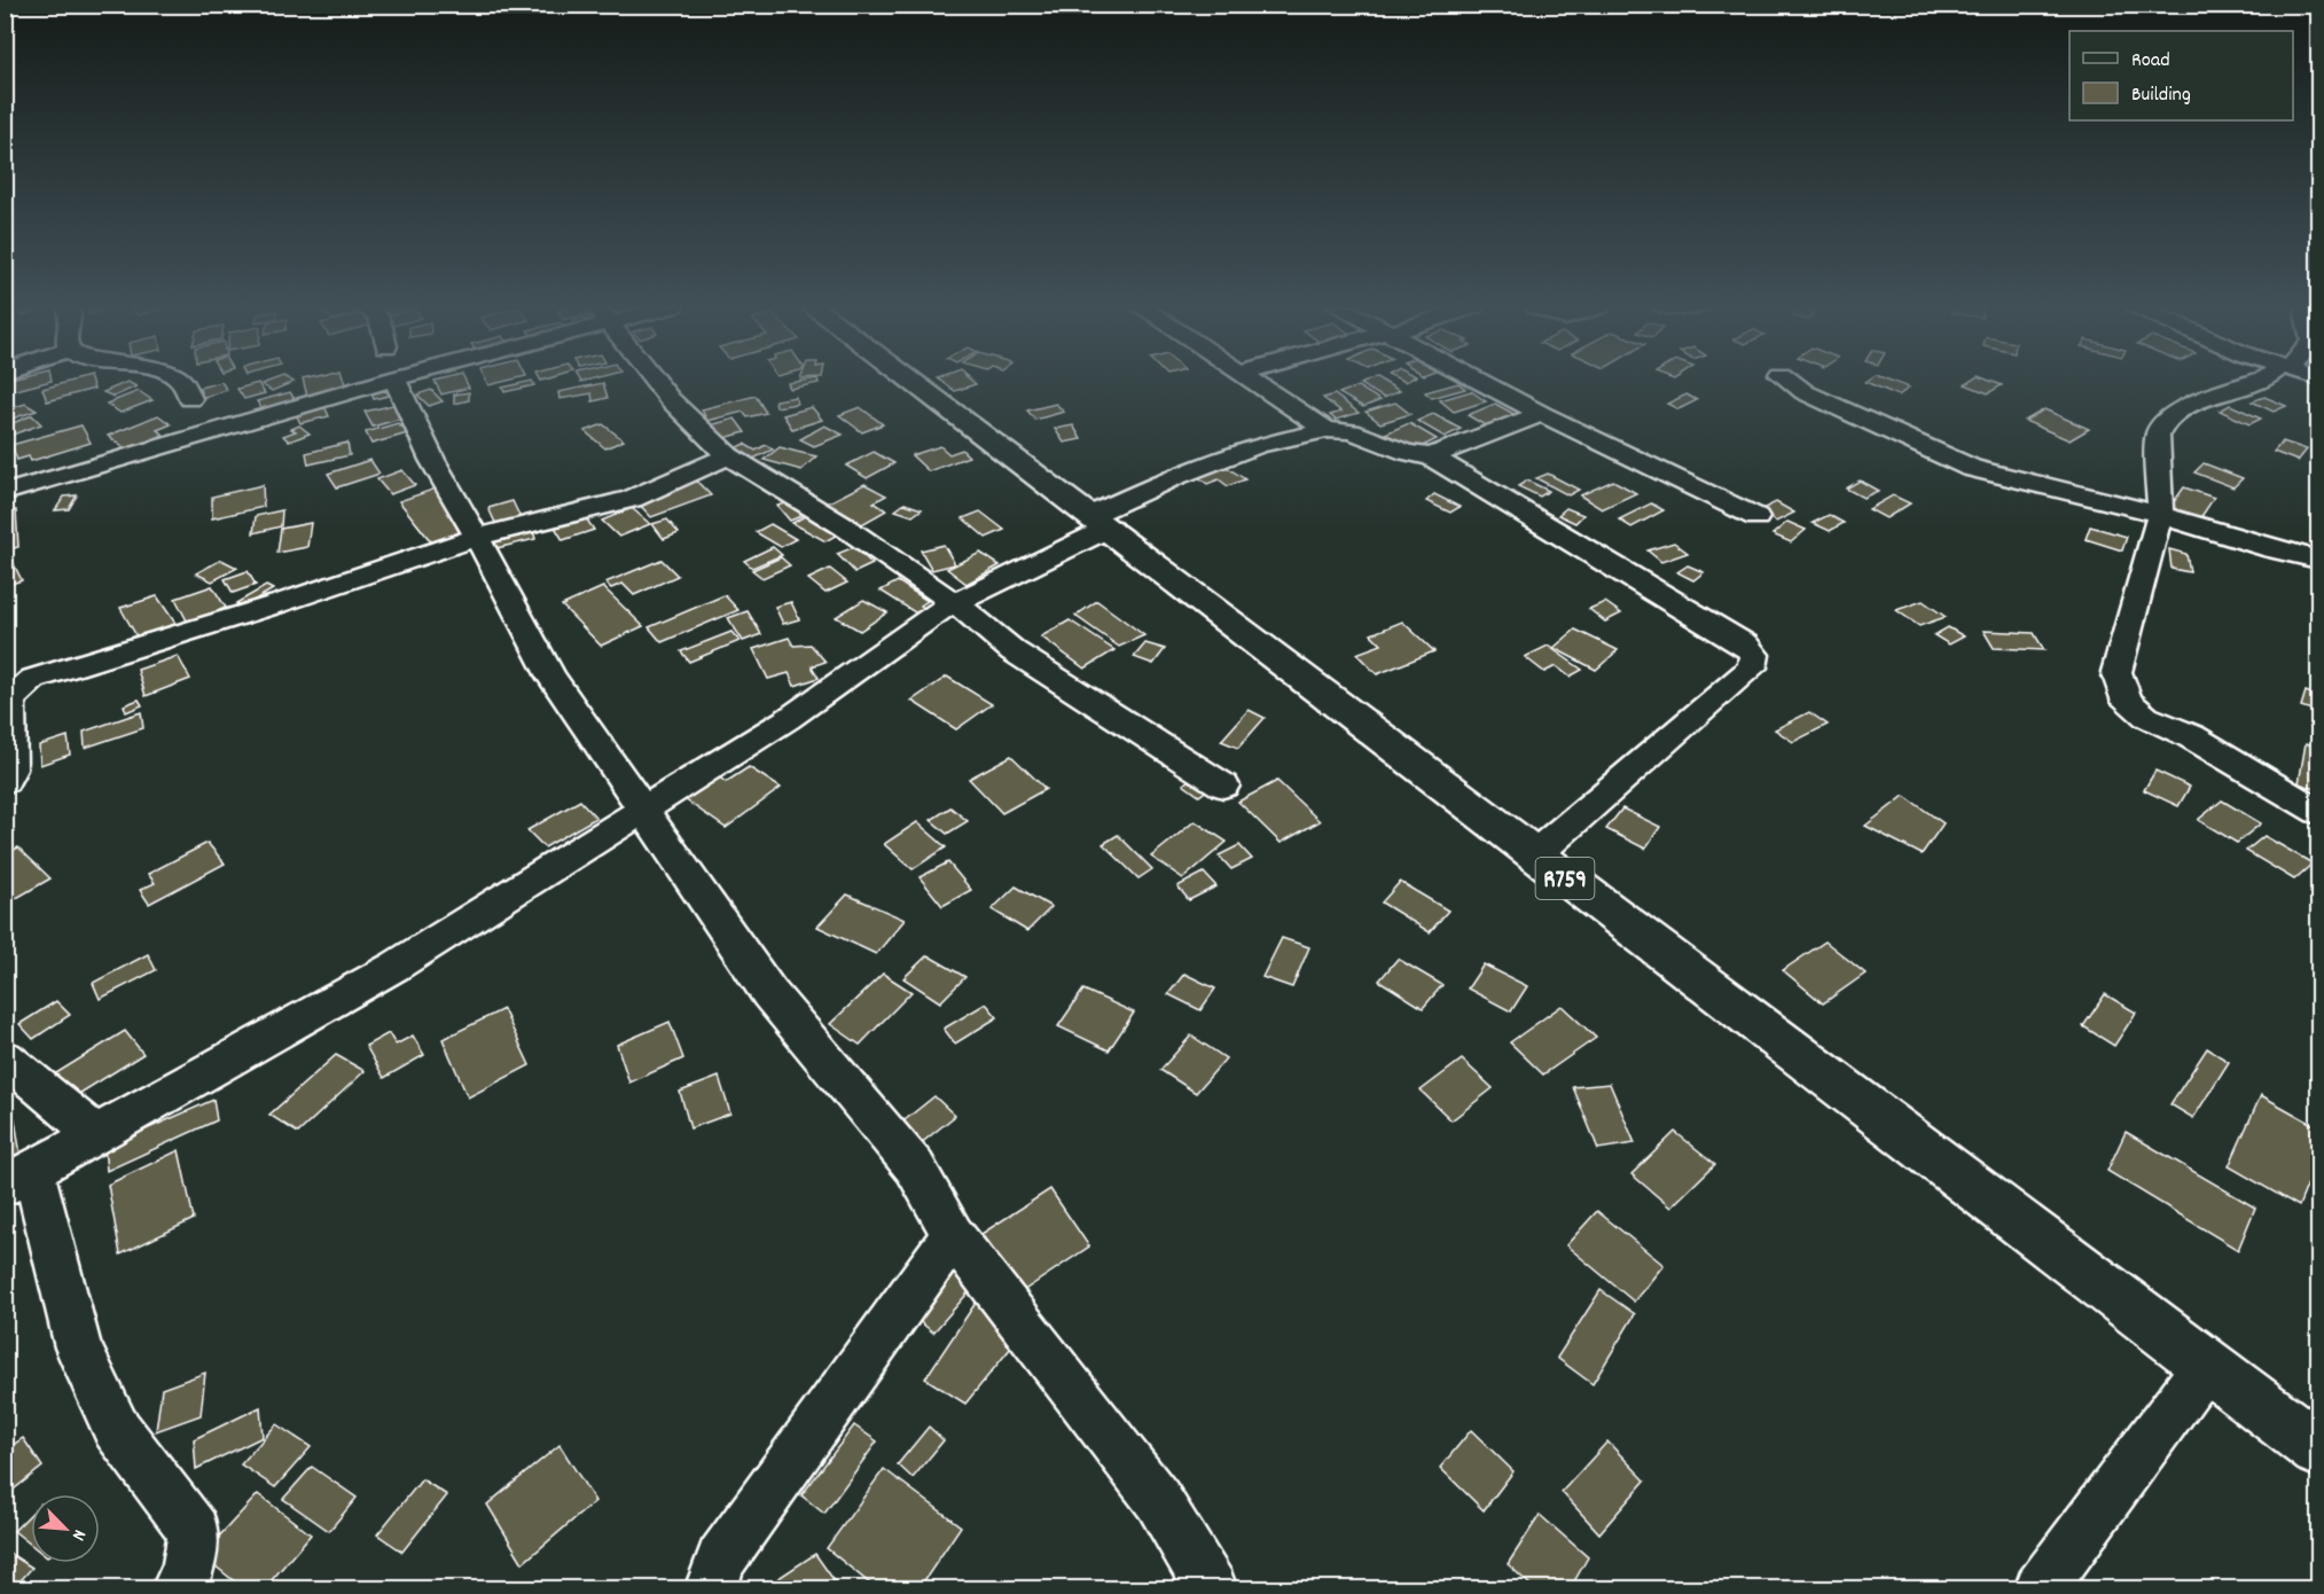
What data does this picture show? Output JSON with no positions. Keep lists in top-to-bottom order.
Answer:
{
  "streets": {
    "main road": ["R759"]
  },
  "legend": ["Road", "Building"],
  "north": "bottom right"
}
